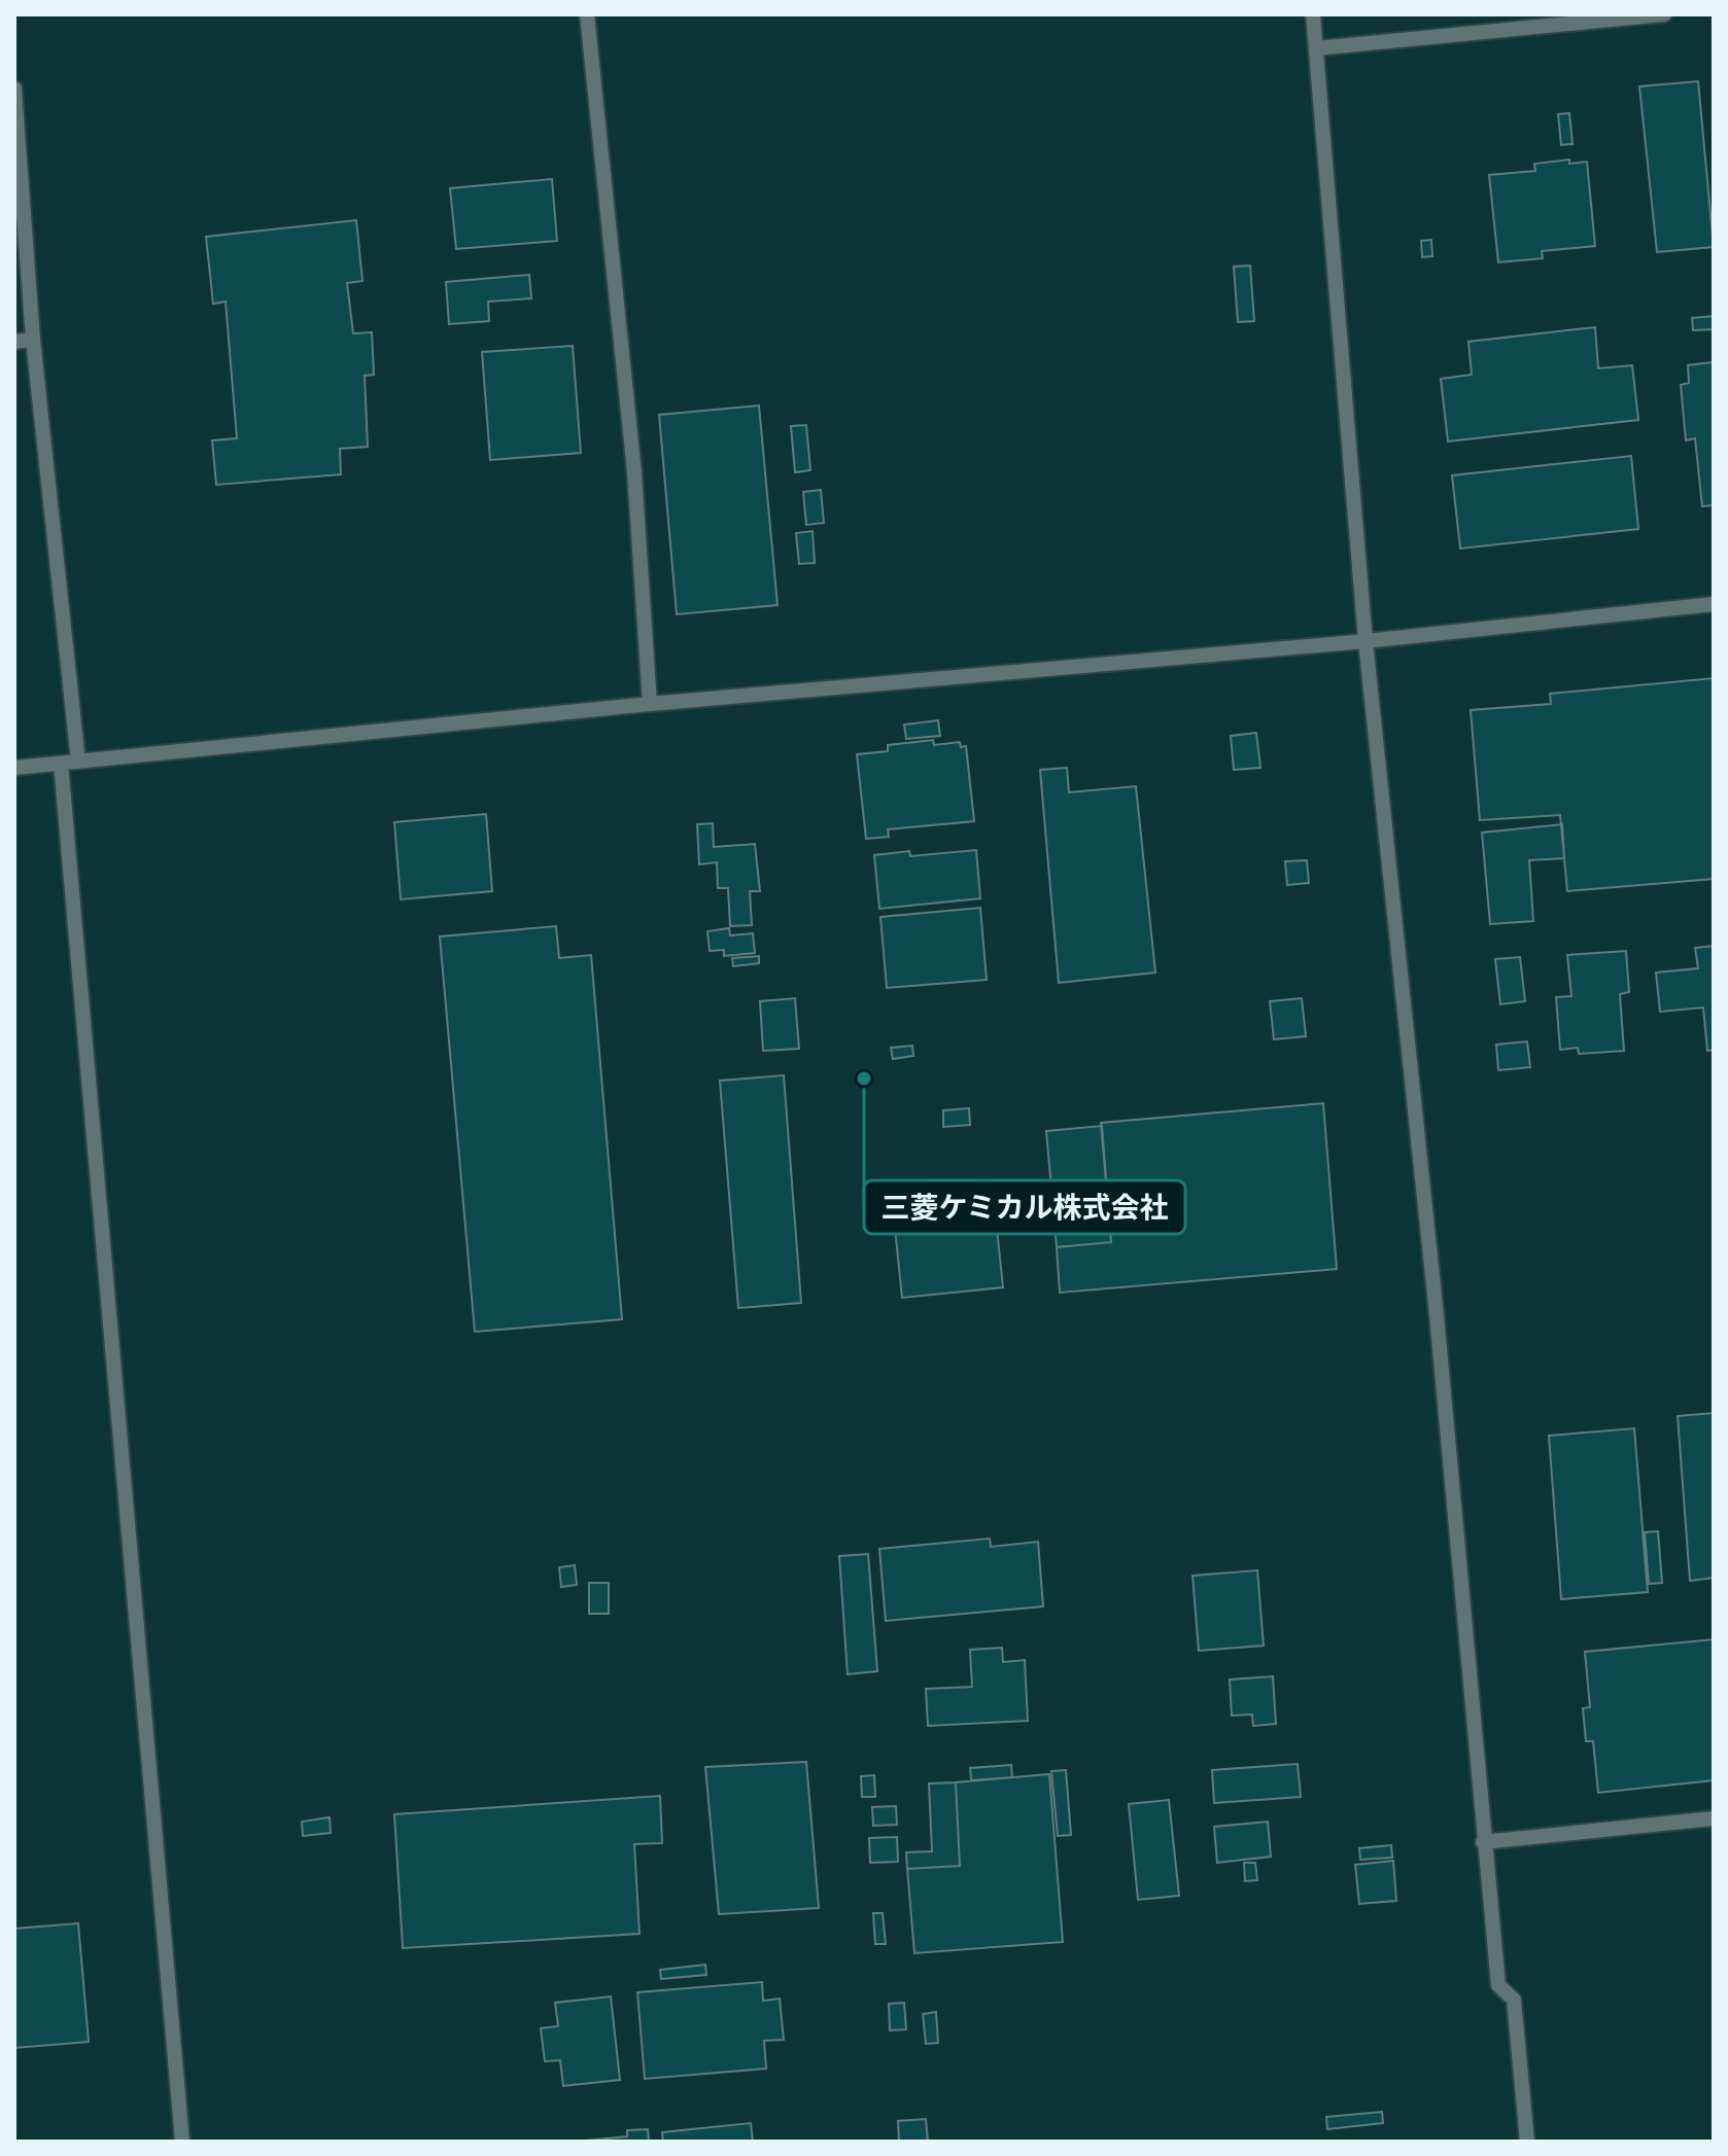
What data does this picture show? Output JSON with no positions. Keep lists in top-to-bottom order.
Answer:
{
  "places": ["三菱ケミカル株式会社"]
}
